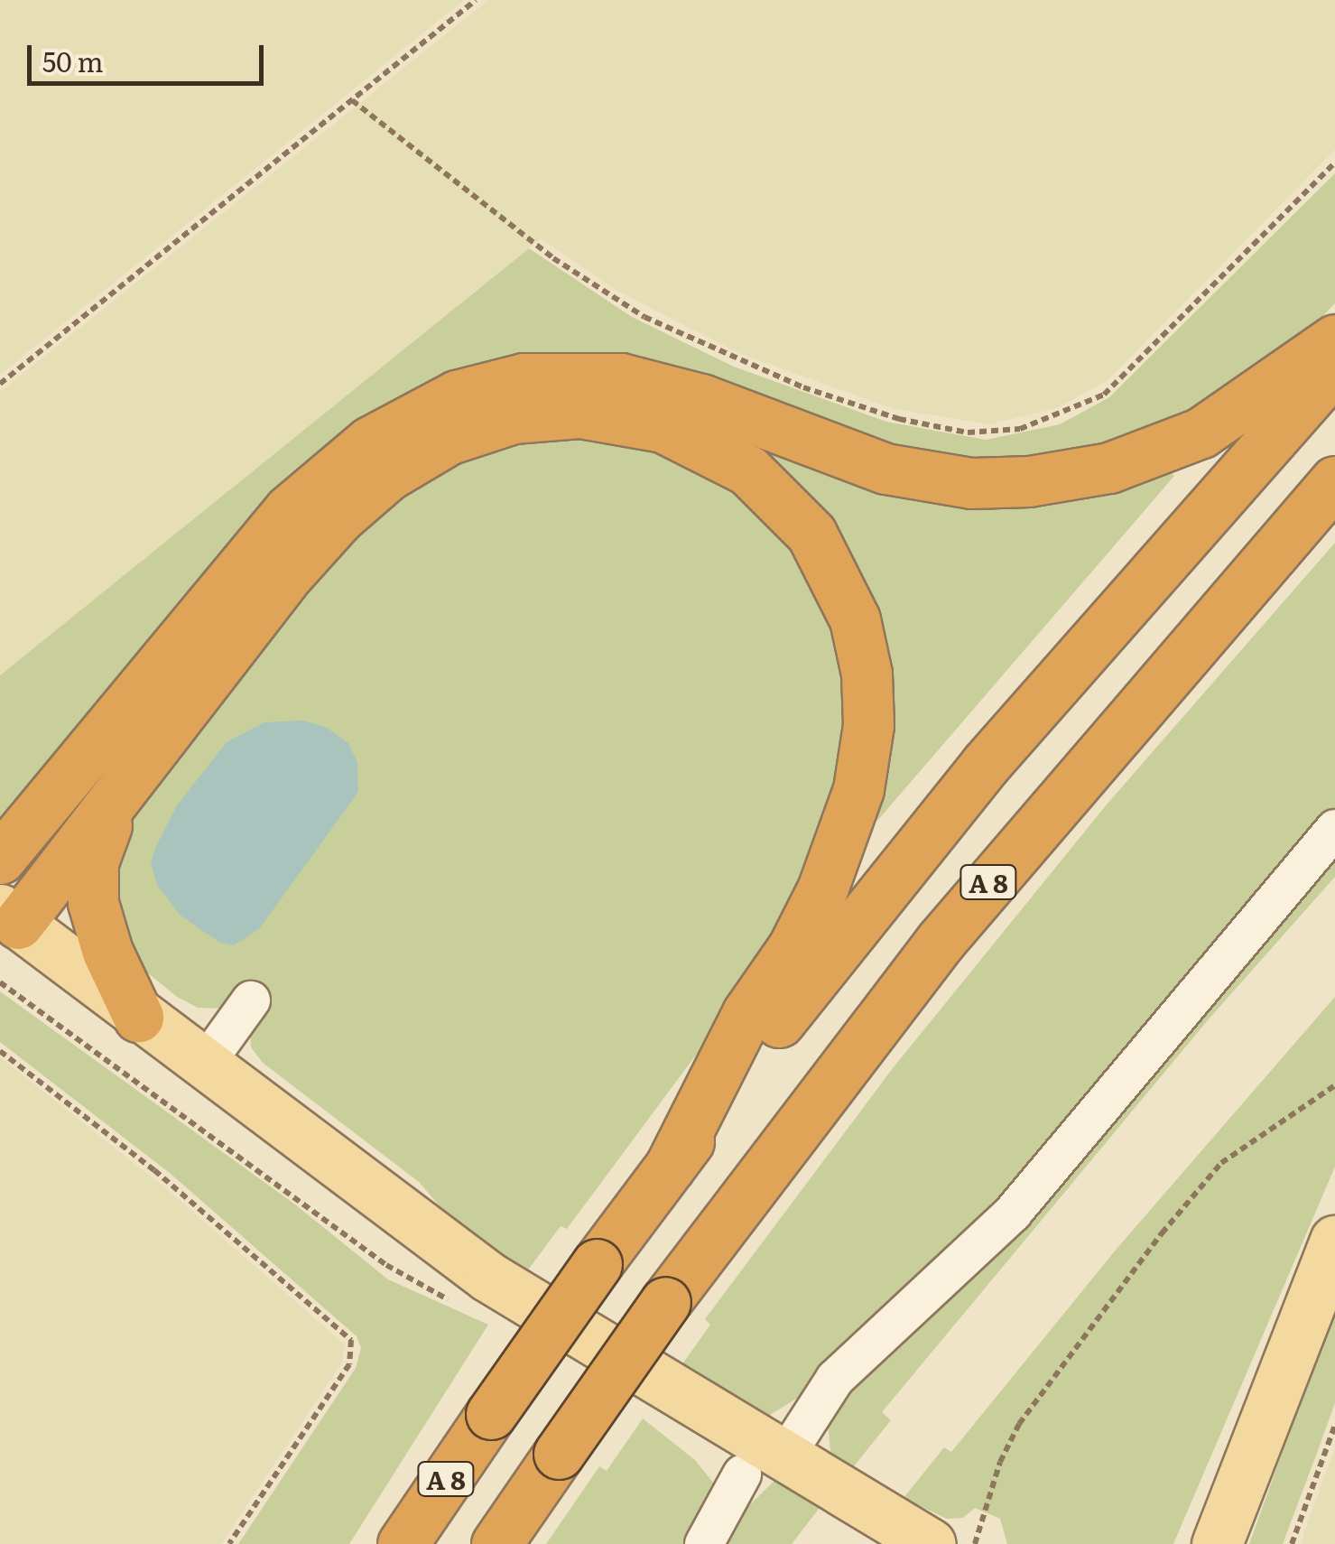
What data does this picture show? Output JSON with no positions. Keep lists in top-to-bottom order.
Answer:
{
  "streets": {
    "highway": ["A 8"]
  },
  "scale_bar": "50 m"
}
